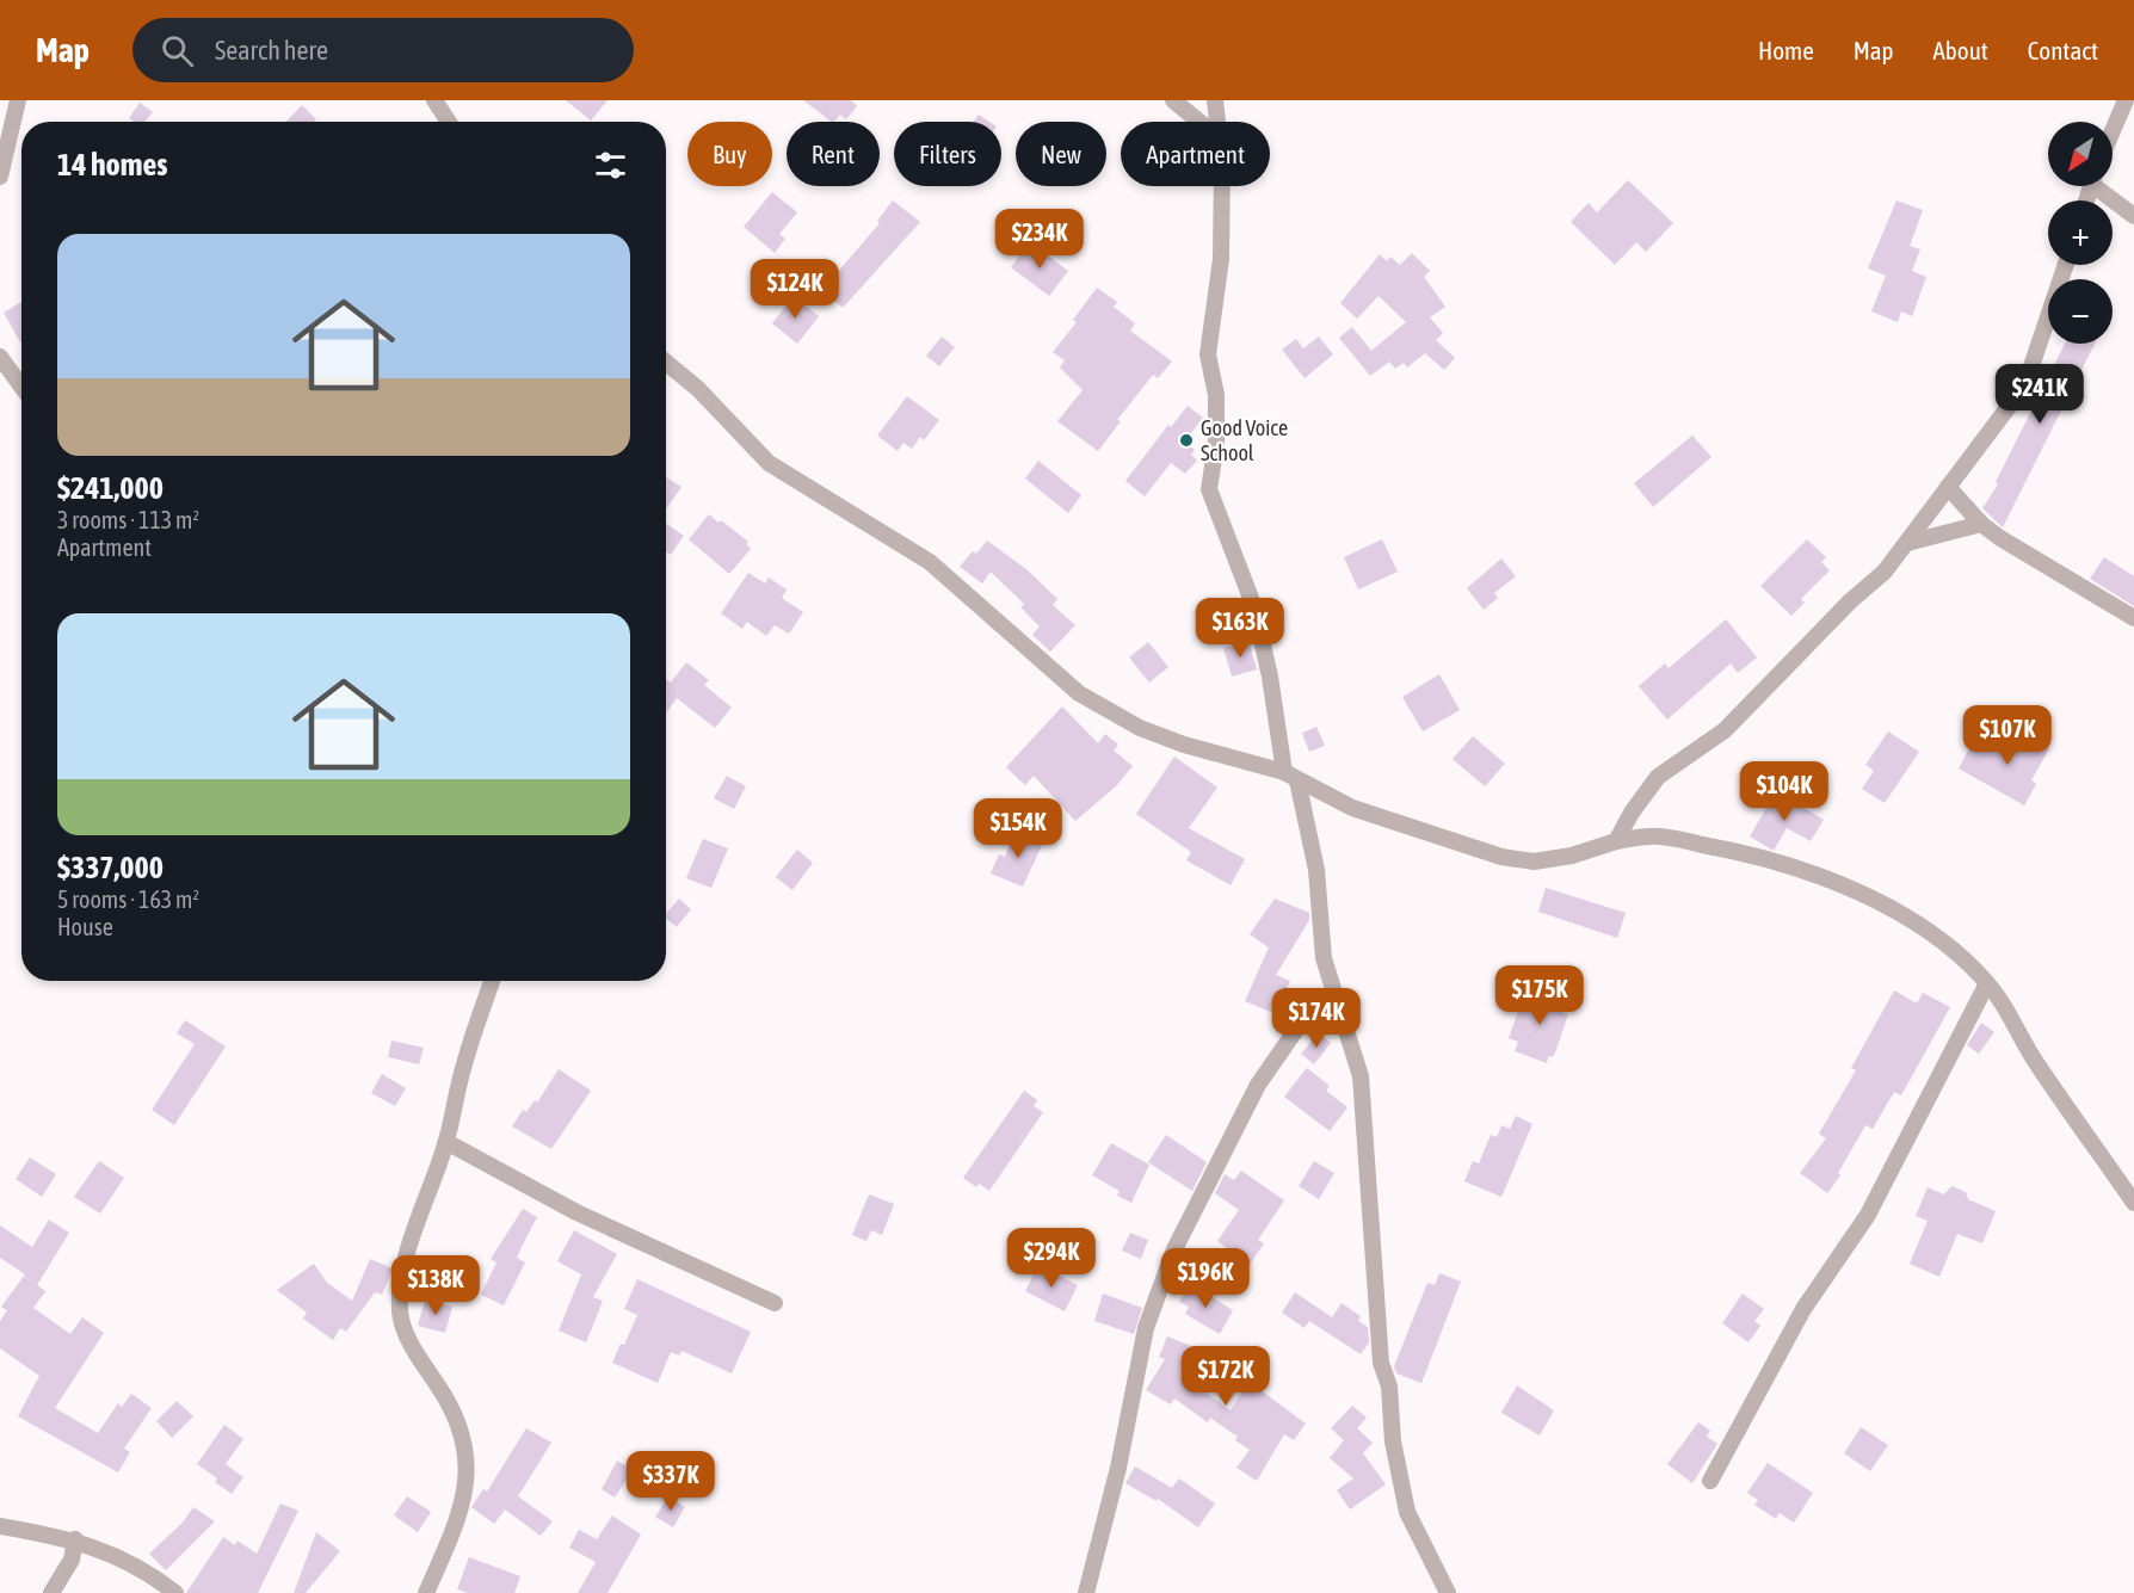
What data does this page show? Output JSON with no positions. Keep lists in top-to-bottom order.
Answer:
{
  "places": ["Good Voice School"],
  "north": "bottom left",
  "page": {
    "header": "Map",
    "search": "Search here",
    "nav": [
      "Home",
      "Map",
      "About",
      "Contact"
    ],
    "map_buttons": ["+", "−"],
    "chip": [
      "Buy",
      "Rent",
      "Filters",
      "New",
      "Apartment"
    ],
    "heading": "14 homes",
    "list": [
      {
        "name": "$241,000",
        "note": "3 rooms · 113 m² · Apartment"
      },
      {
        "name": "$337,000",
        "note": "5 rooms · 163 m² · House"
      }
    ],
    "price": [
      "$234K",
      "$124K",
      "$241K",
      "$163K",
      "$107K",
      "$104K",
      "$154K",
      "$175K",
      "$174K",
      "$294K",
      "$196K",
      "$138K",
      "$172K",
      "$337K"
    ]
  }
}
